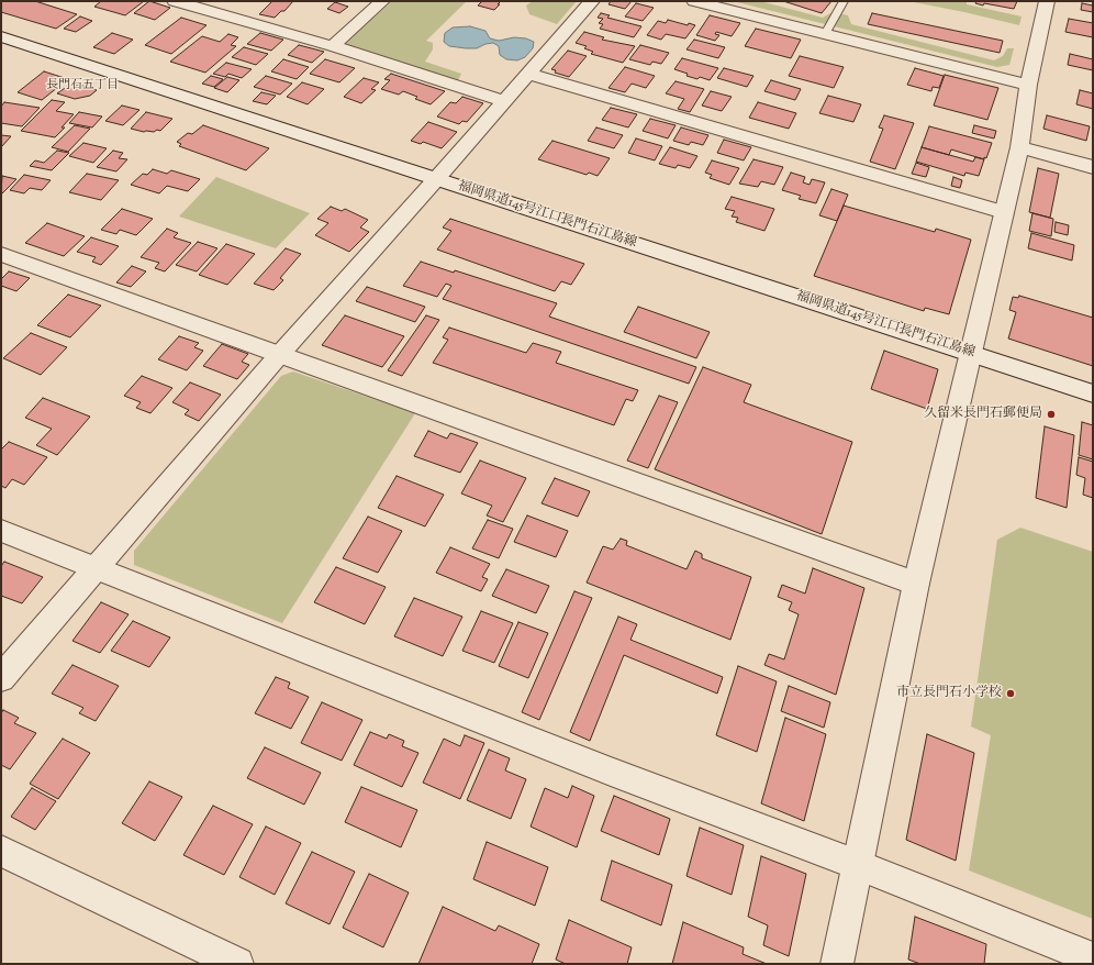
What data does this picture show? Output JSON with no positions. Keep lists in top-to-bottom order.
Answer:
{
  "streets": {
    "street": ["福岡県道145号江口長門石江島線"]
  },
  "districts": ["長門石五丁目"],
  "places": ["久留米長門石郵便局", "市立長門石小学校"]
}
